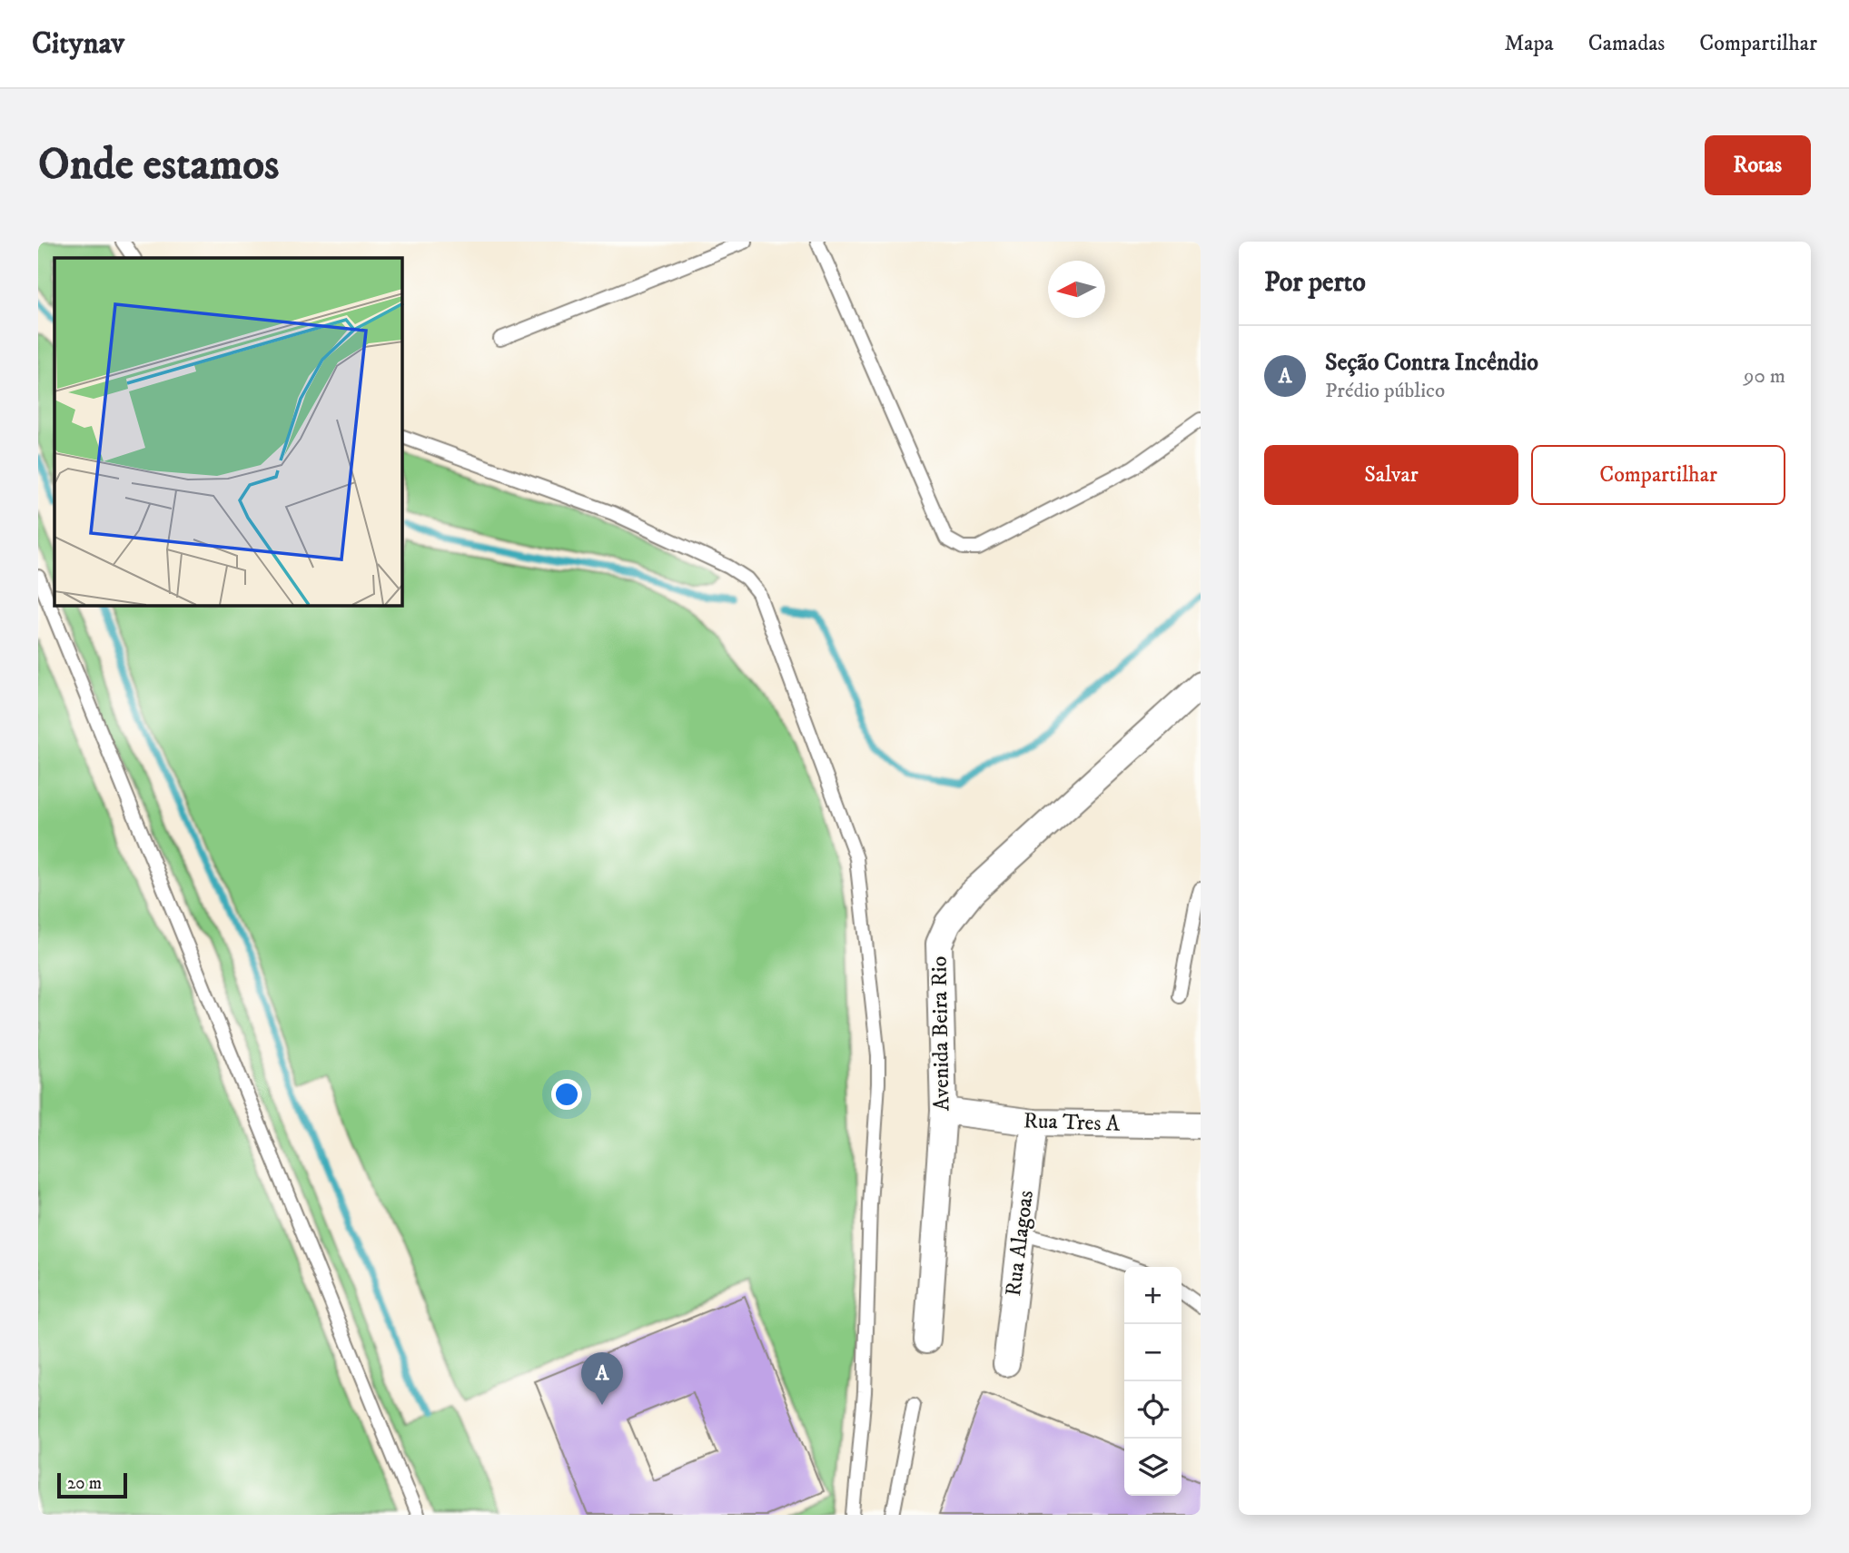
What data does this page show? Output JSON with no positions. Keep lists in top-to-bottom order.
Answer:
{
  "streets": {
    "street": ["Avenida Beira Rio", "Rua Tres A", "Rua Alagoas"]
  },
  "crossings": [
    ["Avenida Beira Rio", "Rua Tres A"],
    ["Rua Tres A", "Rua Alagoas"]
  ],
  "scale_bar": "20 m",
  "north": "left",
  "page": {
    "header": "Citynav",
    "nav": ["Mapa", "Camadas", "Compartilhar"],
    "buttons": [
      "Rotas",
      ["Salvar", "Compartilhar"]
    ],
    "title": "Onde estamos",
    "heading": "Por perto",
    "list": [
      {
        "mark": "A",
        "name": "Seção Contra Incêndio",
        "note": "Prédio público",
        "value": "90 m"
      }
    ],
    "map_buttons": ["+", "−"],
    "pins": "A",
    "scale": "20 m"
  }
}
